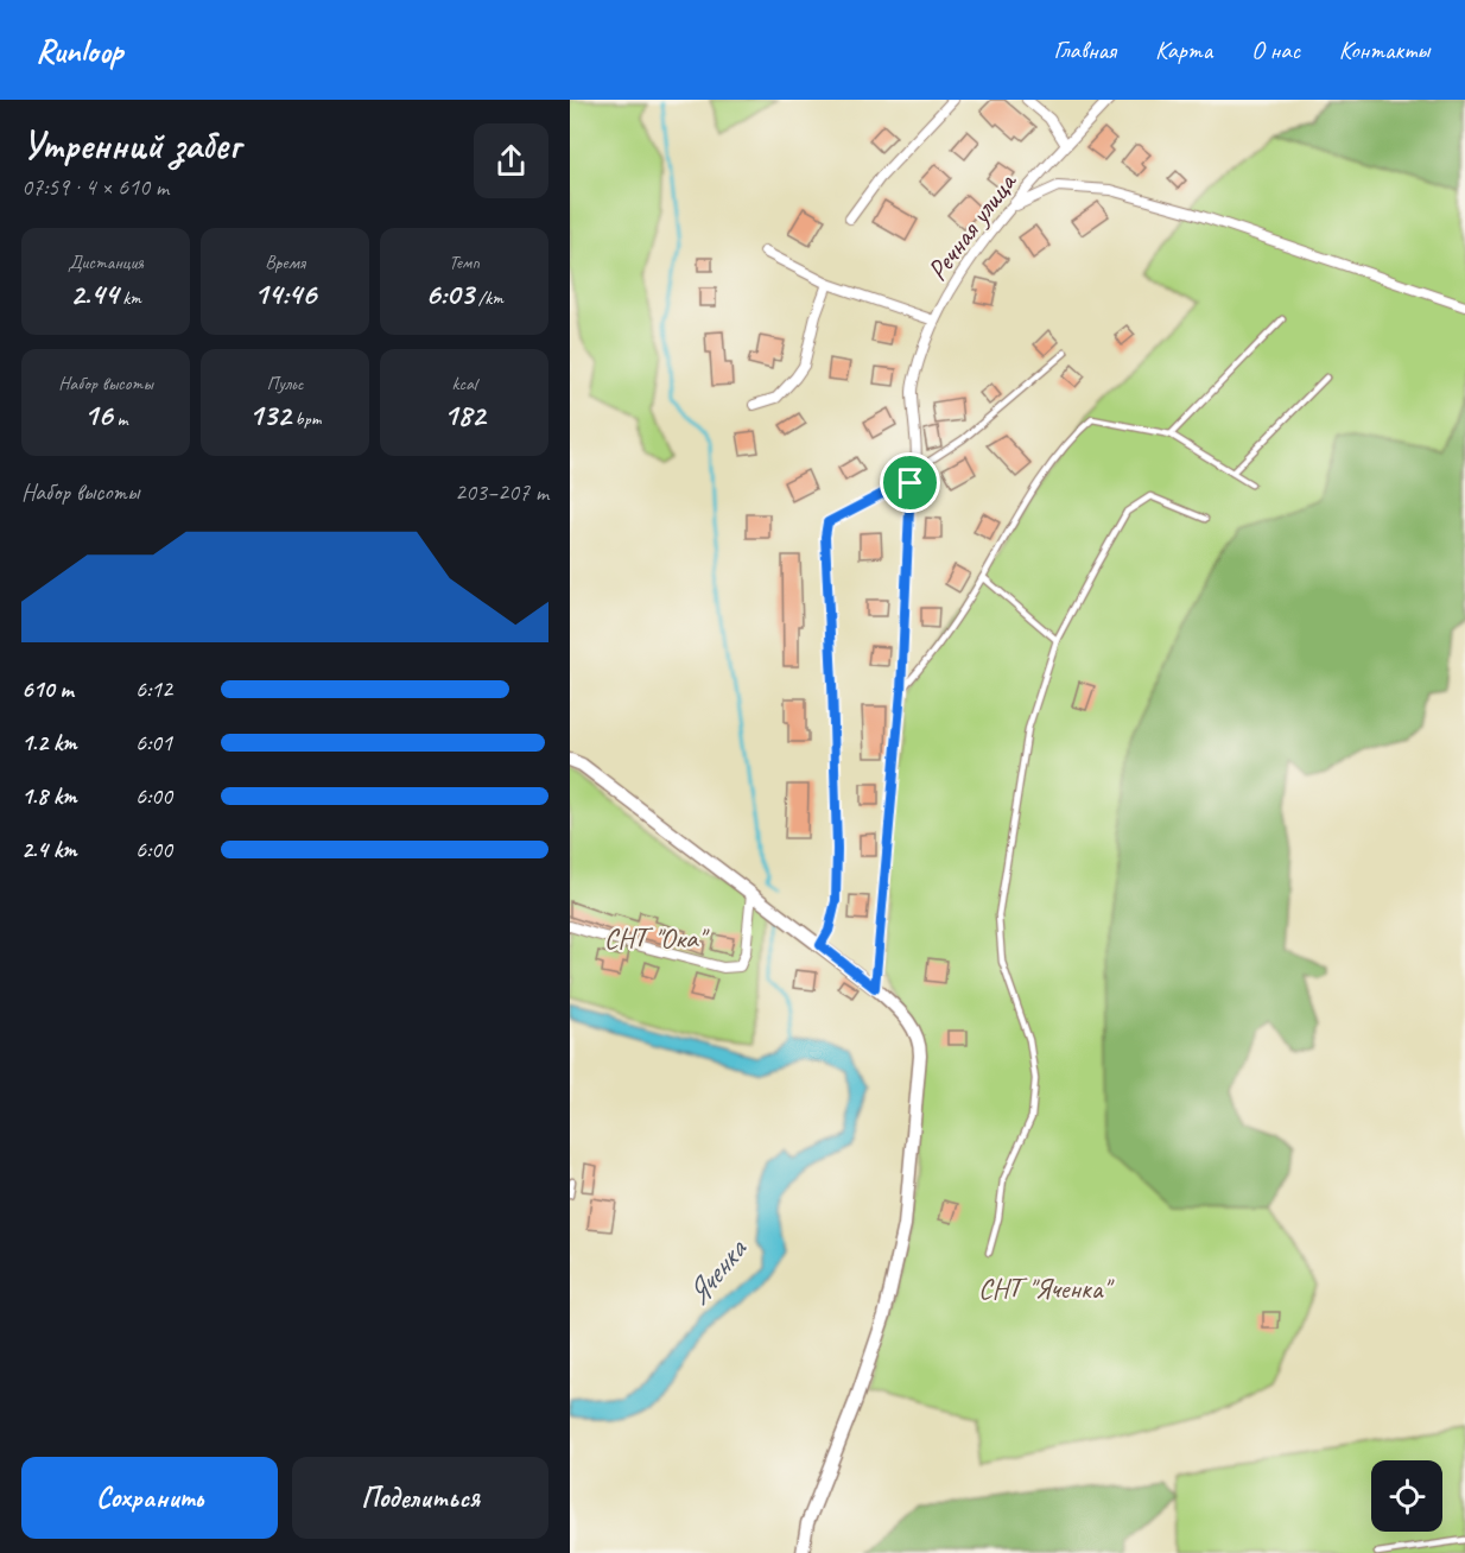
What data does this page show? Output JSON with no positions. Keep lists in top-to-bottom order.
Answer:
{
  "streets": {
    "street": ["Речная улица"]
  },
  "water": ["Яченка"],
  "parks": ["СНТ \"Ока\"", "СНТ \"Яченка\""],
  "page": {
    "header": "Runloop",
    "nav": [
      "Главная",
      "Карта",
      "О нас",
      "Контакты"
    ],
    "heading": ["Утренний забег", "07:59 · 4 × 610 m"],
    "stats": [
      ["Дистанция", "2.44 km"],
      ["Время", "14:46"],
      ["Темп", "6:03 /km"],
      ["Набор высоты", "16 m"],
      ["Пульс", "132 bpm"],
      ["kcal", "182"]
    ],
    "chart": ["Набор высоты", "203–207 m"],
    "list": [
      {
        "name": "610 m",
        "note": "6:12"
      },
      {
        "name": "1.2 km",
        "note": "6:01"
      },
      {
        "name": "1.8 km",
        "note": "6:00"
      },
      {
        "name": "2.4 km",
        "note": "6:00"
      }
    ],
    "buttons": ["Сохранить", "Поделиться"]
  }
}
